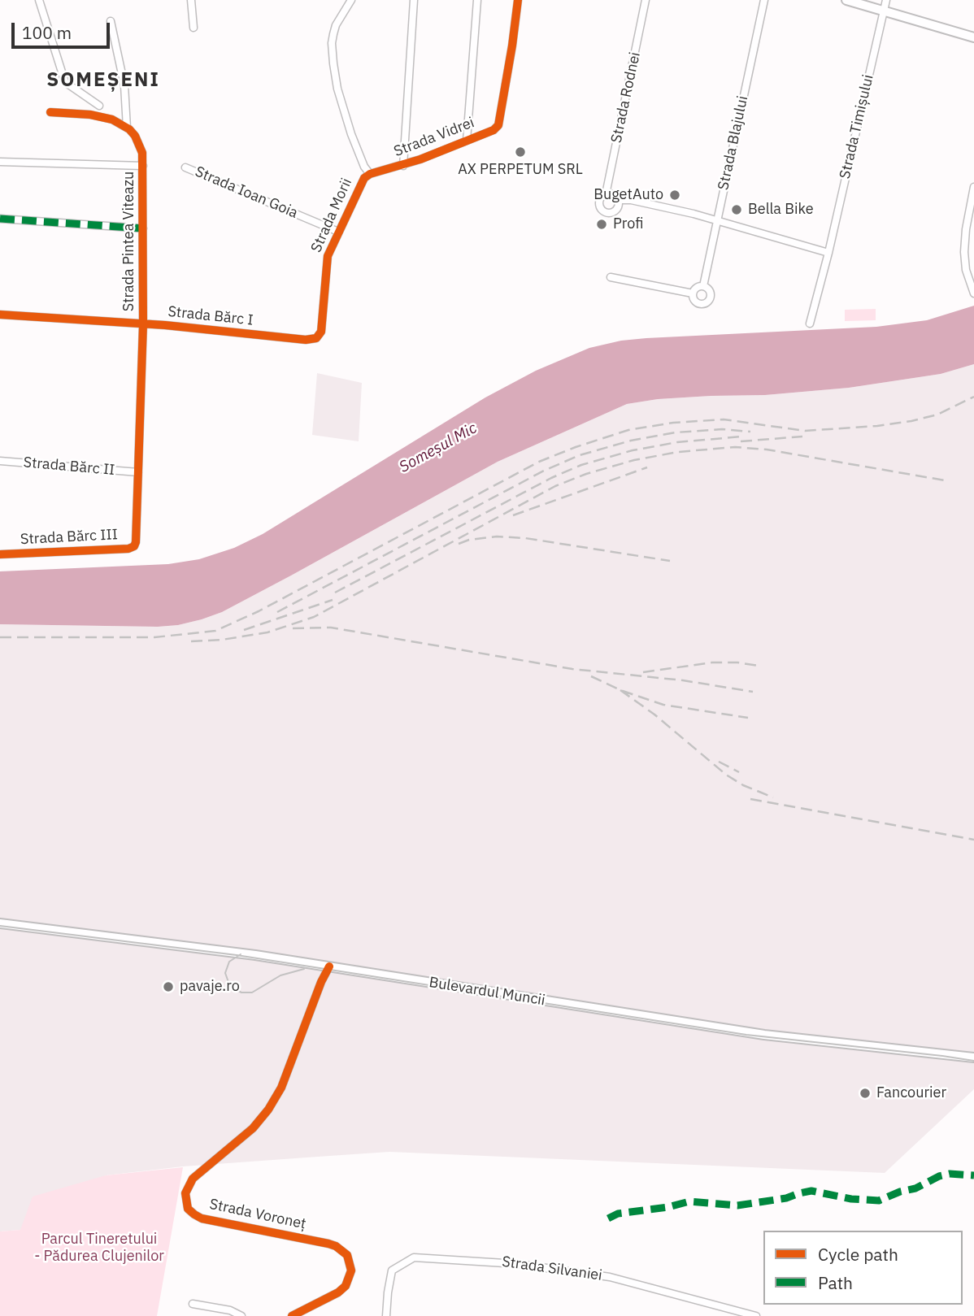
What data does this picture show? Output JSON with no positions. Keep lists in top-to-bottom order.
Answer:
{
  "streets": {
    "main road": ["Bulevardul Muncii"],
    "street": [
      "Strada Rodnei",
      "Strada Timișului",
      "Strada Vidrei",
      "Strada Blajului",
      "Strada Ioan Goia",
      "Strada Morii",
      "Strada Pintea Viteazu",
      "Strada Bărc I",
      "Strada Bărc II",
      "Strada Bărc III",
      "Strada Voroneț",
      "Strada Silvaniei"
    ]
  },
  "crossings": [
    ["Strada Vidrei", "Strada Morii"],
    ["Strada Ioan Goia", "Strada Morii"],
    ["Strada Morii", "Strada Bărc I"],
    ["Strada Pintea Viteazu", "Strada Bărc I"],
    ["Strada Pintea Viteazu", "Strada Bărc II"],
    ["Strada Pintea Viteazu", "Strada Bărc III"],
    ["Bulevardul Muncii", "Strada Voroneț"]
  ],
  "districts": ["SOMEȘENI"],
  "water": ["Someșul Mic"],
  "parks": ["Parcul Tineretului - Pădurea Clujenilor"],
  "places": [
    "AX PERPETUM SRL",
    "BugetAuto",
    "Bella Bike",
    "Profi",
    "pavaje.ro",
    "Fancourier"
  ],
  "legend": ["Cycle path", "Path"],
  "scale_bar": "100 m"
}
